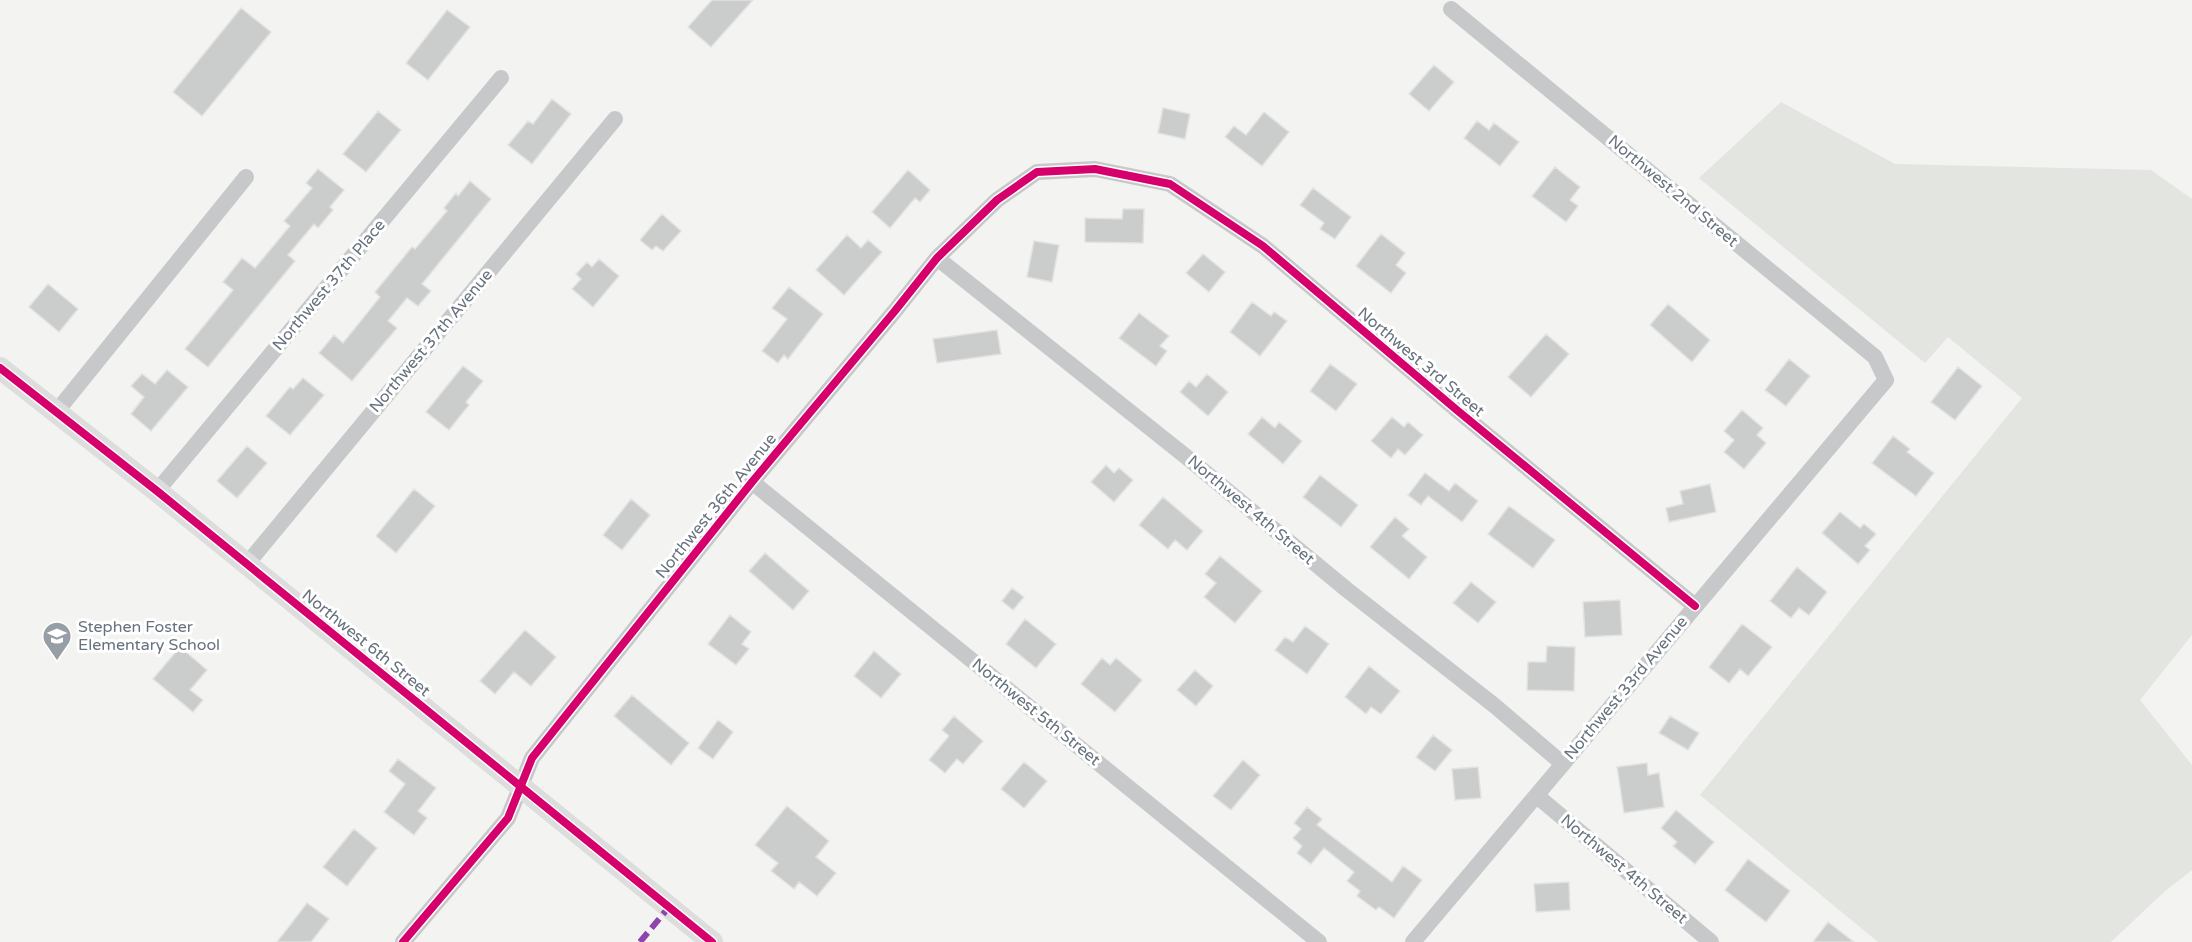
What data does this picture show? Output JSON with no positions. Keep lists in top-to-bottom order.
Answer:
{
  "streets": {
    "main road": ["Northwest 6th Street"],
    "street": [
      "Northwest 2nd Street",
      "Northwest 37th Place",
      "Northwest 37th Avenue",
      "Northwest 3rd Street",
      "Northwest 36th Avenue",
      "Northwest 4th Street",
      "Northwest 33rd Avenue",
      "Northwest 5th Street"
    ]
  },
  "crossings": [
    ["Northwest 2nd Street", "Northwest 33rd Avenue"],
    ["Northwest 37th Place", "Northwest 6th Street"],
    ["Northwest 37th Avenue", "Northwest 6th Street"],
    ["Northwest 3rd Street", "Northwest 36th Avenue"],
    ["Northwest 3rd Street", "Northwest 33rd Avenue"],
    ["Northwest 36th Avenue", "Northwest 4th Street"],
    ["Northwest 36th Avenue", "Northwest 6th Street"],
    ["Northwest 36th Avenue", "Northwest 5th Street"],
    ["Northwest 4th Street", "Northwest 33rd Avenue"]
  ],
  "places": {
    "school or university": ["Stephen Foster Elementary School"]
  }
}
